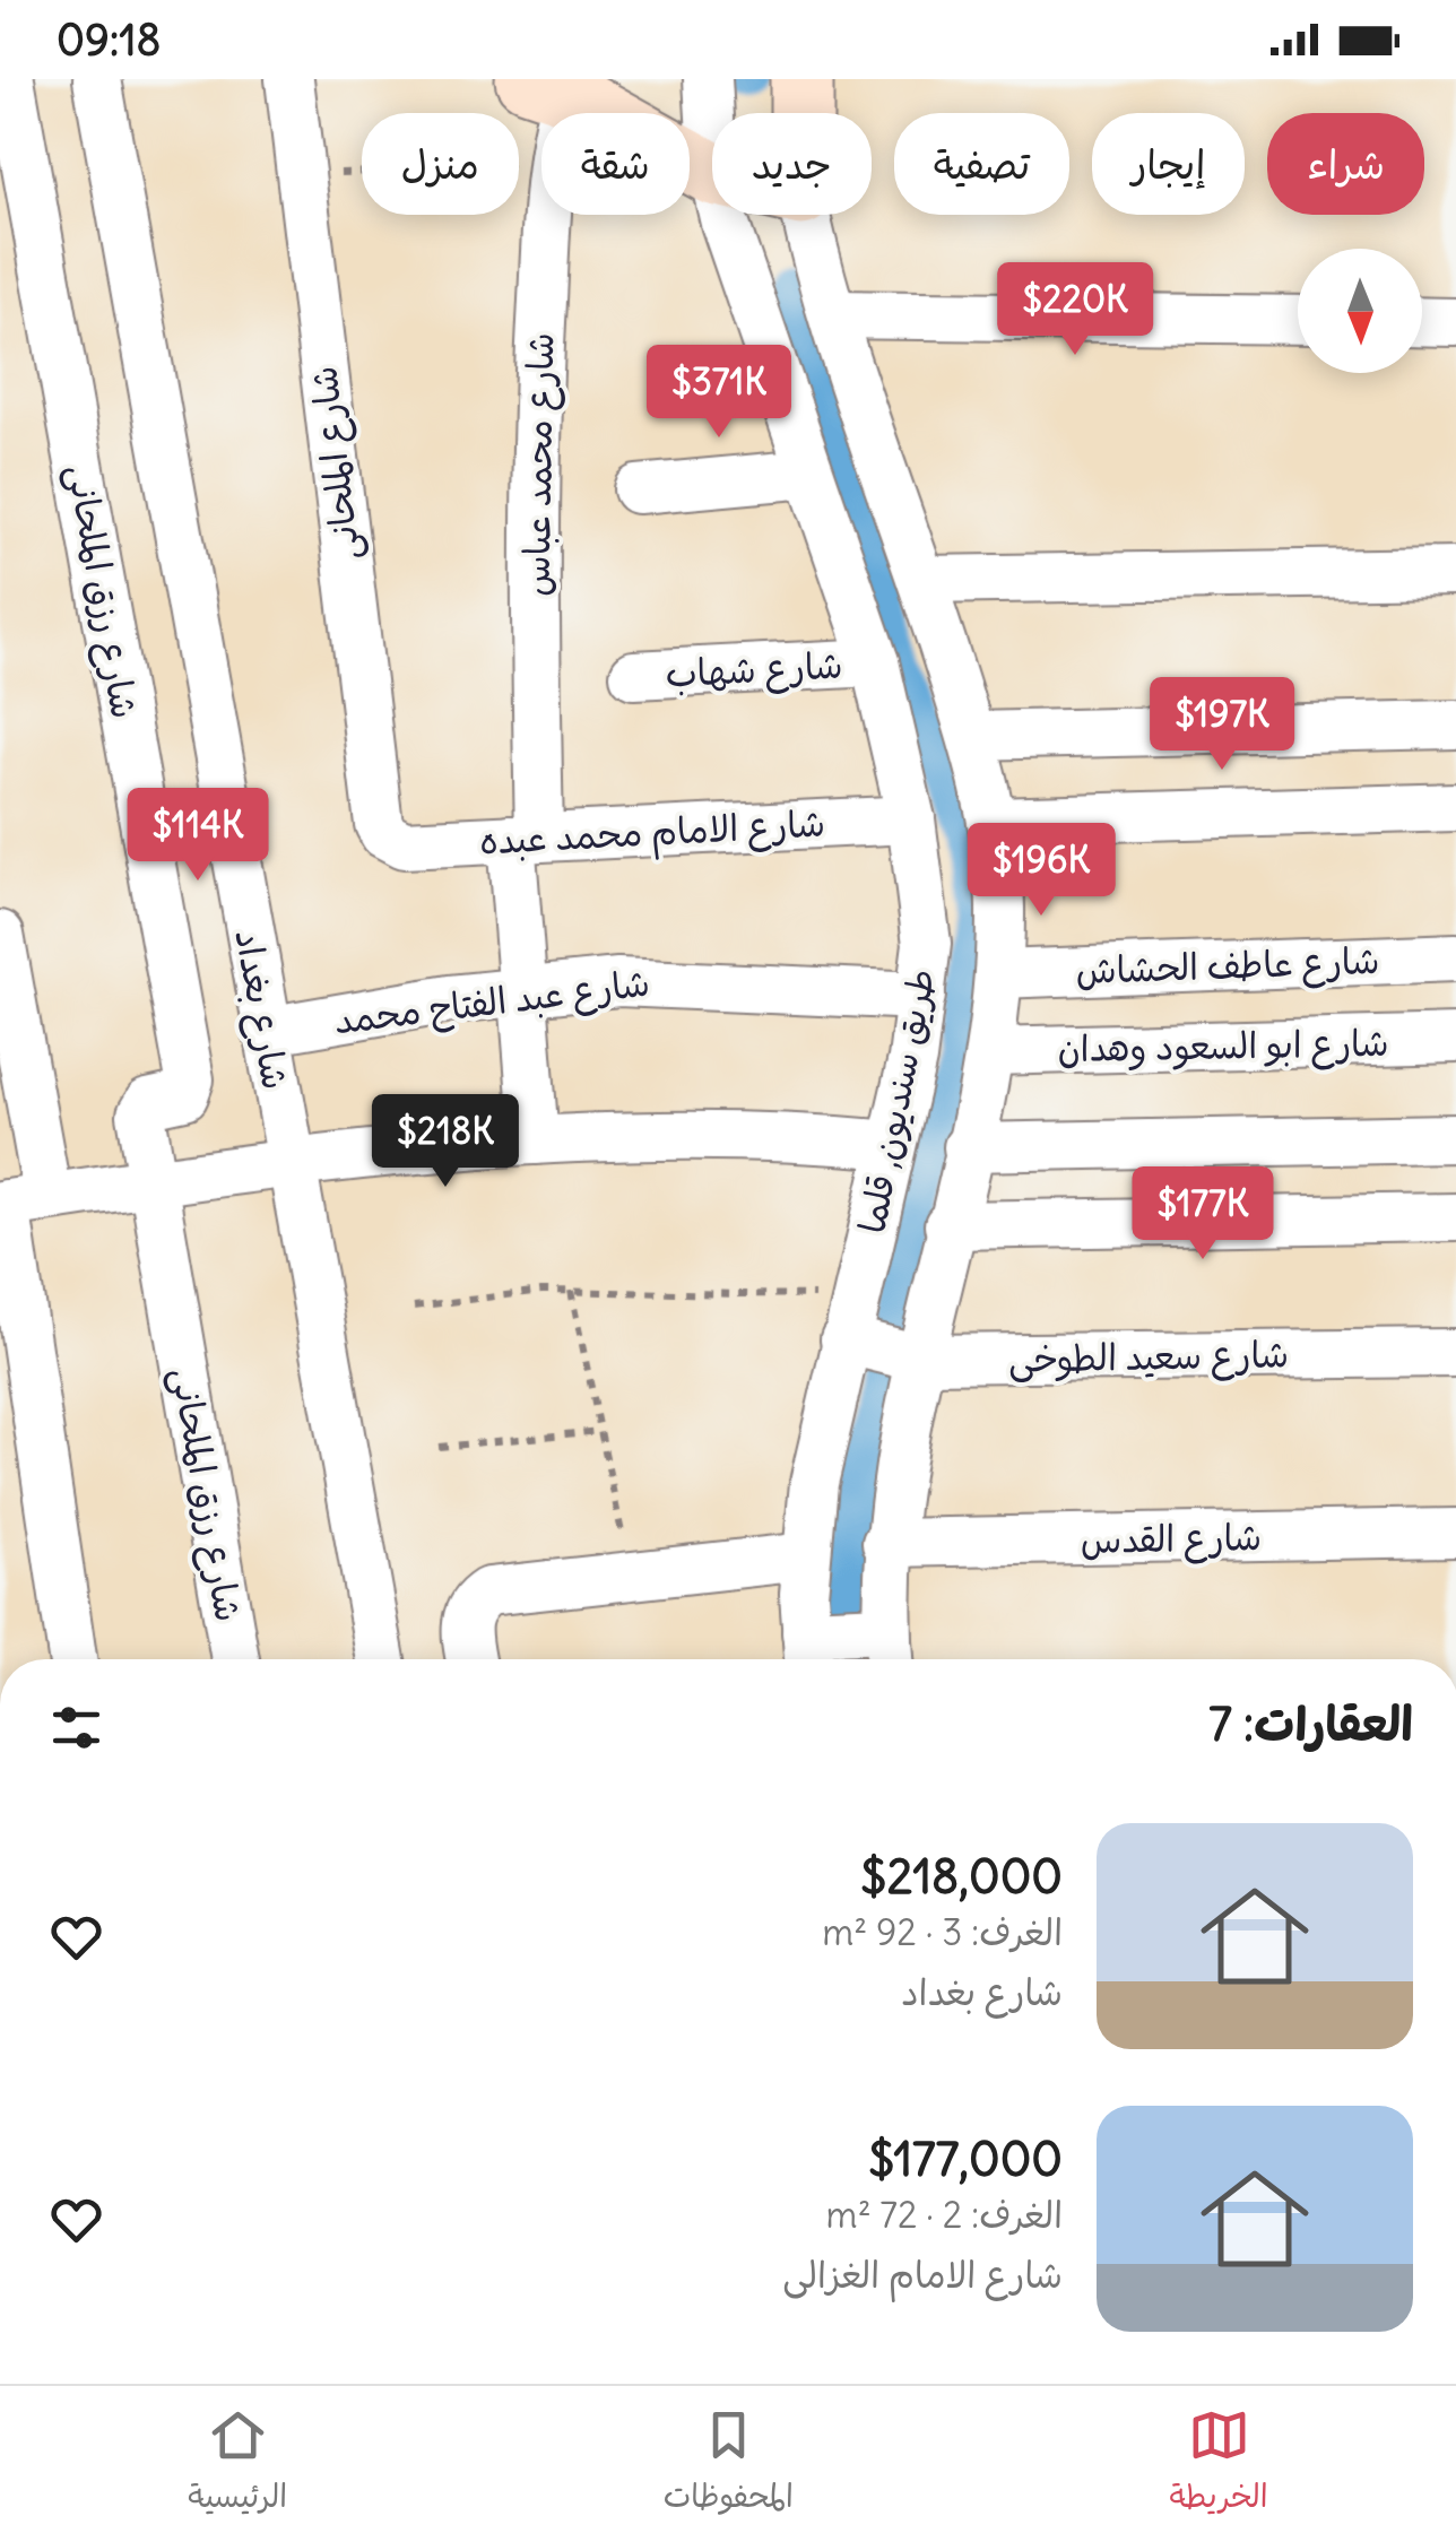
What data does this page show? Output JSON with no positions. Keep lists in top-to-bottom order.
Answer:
{
  "streets": {
    "street": [
      "شارع الملحانى",
      "شارع محمد عباس",
      "شارع رزق الملحانى",
      "شارع شهاب",
      "شارع الامام محمد عبده",
      "شارع عاطف الحشاش",
      "شارع عبد الفتاح محمد",
      "شارع بغداد",
      "شارع ابو السعود وهدان",
      "طريق سنديون, قلما",
      "شارع سعيد الطوخى",
      "شارع القدس"
    ]
  },
  "crossings": [
    ["شارع الملحانى", "شارع الامام محمد عبده"],
    ["شارع محمد عباس", "شارع الامام محمد عبده"],
    ["شارع محمد عباس", "شارع عبد الفتاح محمد"],
    ["شارع شهاب", "طريق سنديون, قلما"],
    ["شارع الامام محمد عبده", "طريق سنديون, قلما"],
    ["شارع عاطف الحشاش", "طريق سنديون, قلما"],
    ["شارع عبد الفتاح محمد", "شارع بغداد"],
    ["شارع عبد الفتاح محمد", "طريق سنديون, قلما"],
    ["شارع ابو السعود وهدان", "طريق سنديون, قلما"],
    ["طريق سنديون, قلما", "شارع سعيد الطوخى"],
    ["طريق سنديون, قلما", "شارع القدس"]
  ],
  "north": "bottom",
  "page": {
    "status": "09:18",
    "chip": [
      "شراء",
      "إيجار",
      "تصفية",
      "جديد",
      "شقة",
      "منزل"
    ],
    "price": [
      "$220K",
      "$371K",
      "$197K",
      "$114K",
      "$196K",
      "$218K",
      "$177K"
    ],
    "heading": "العقارات: 7",
    "list": [
      {
        "name": "$218,000",
        "note": "الغرف: 3 · 92 m² · شارع بغداد"
      },
      {
        "name": "$177,000",
        "note": "الغرف: 2 · 72 m² · شارع الامام الغزالى"
      }
    ],
    "tabs": ["الخريطة", "المحفوظات", "الرئيسية"]
  }
}
